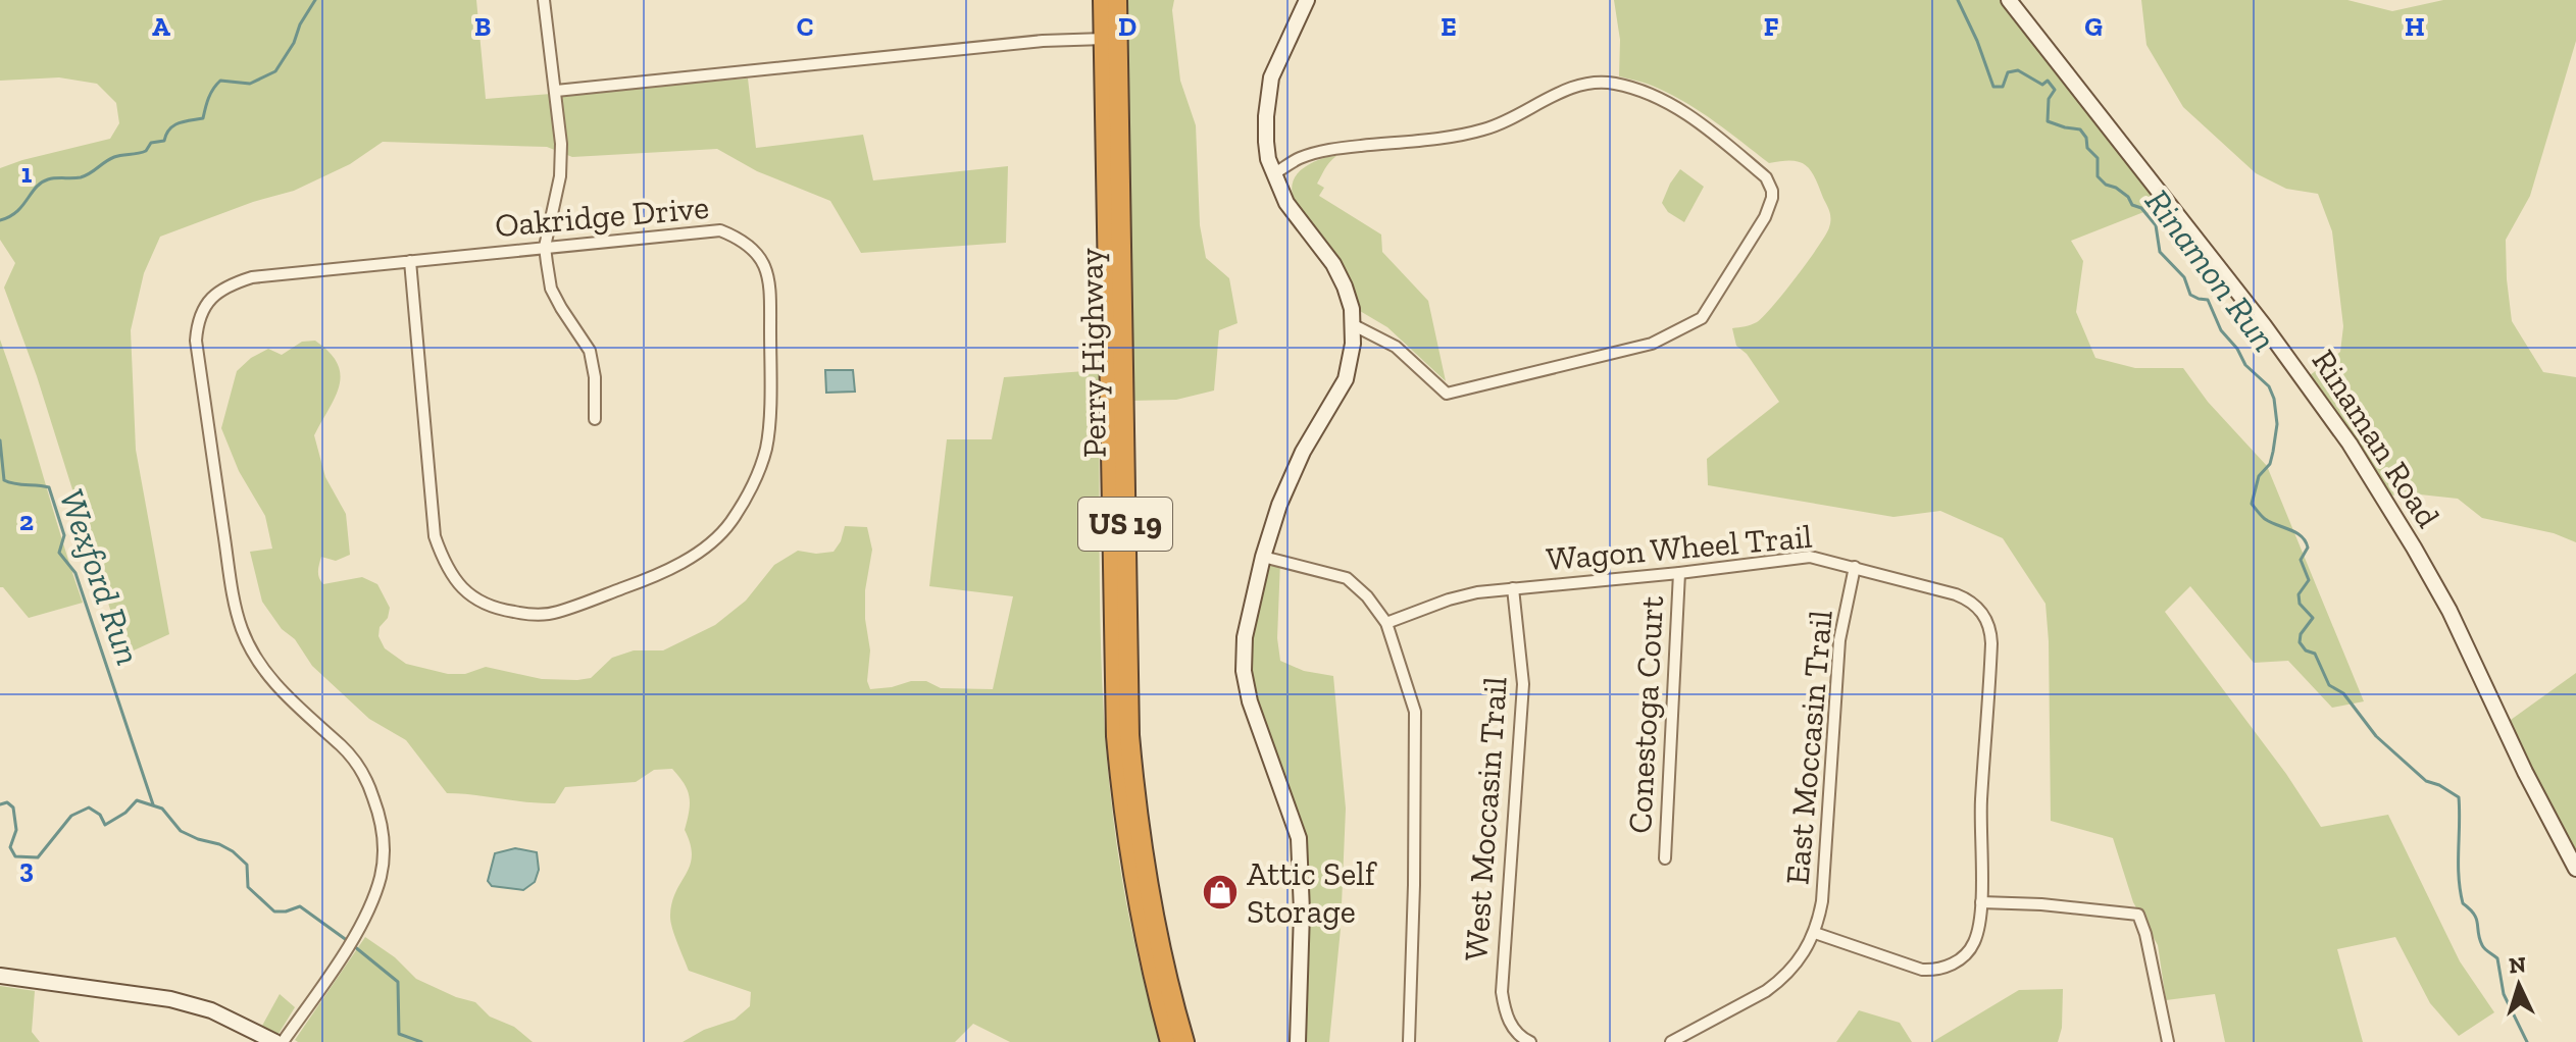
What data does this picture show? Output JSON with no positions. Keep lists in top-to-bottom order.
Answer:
{
  "streets": {
    "highway": ["Perry Highway", "US 19"],
    "street": [
      "Oakridge Drive",
      "Rinaman Road",
      "Wagon Wheel Trail",
      "Conestoga Court",
      "East Moccasin Trail",
      "West Moccasin Trail"
    ]
  },
  "crossings": [
    ["Wagon Wheel Trail", "Conestoga Court"],
    ["Wagon Wheel Trail", "East Moccasin Trail"],
    ["Wagon Wheel Trail", "West Moccasin Trail"]
  ],
  "water": ["Rinamon Run", "Wexford Run"],
  "places": {
    "shop": ["Attic Self Storage"]
  },
  "north": "top",
  "grid": {
    "columns": [
      "A",
      "B",
      "C",
      "D",
      "E",
      "F",
      "G",
      "H"
    ],
    "rows": ["1", "2", "3"]
  }
}
